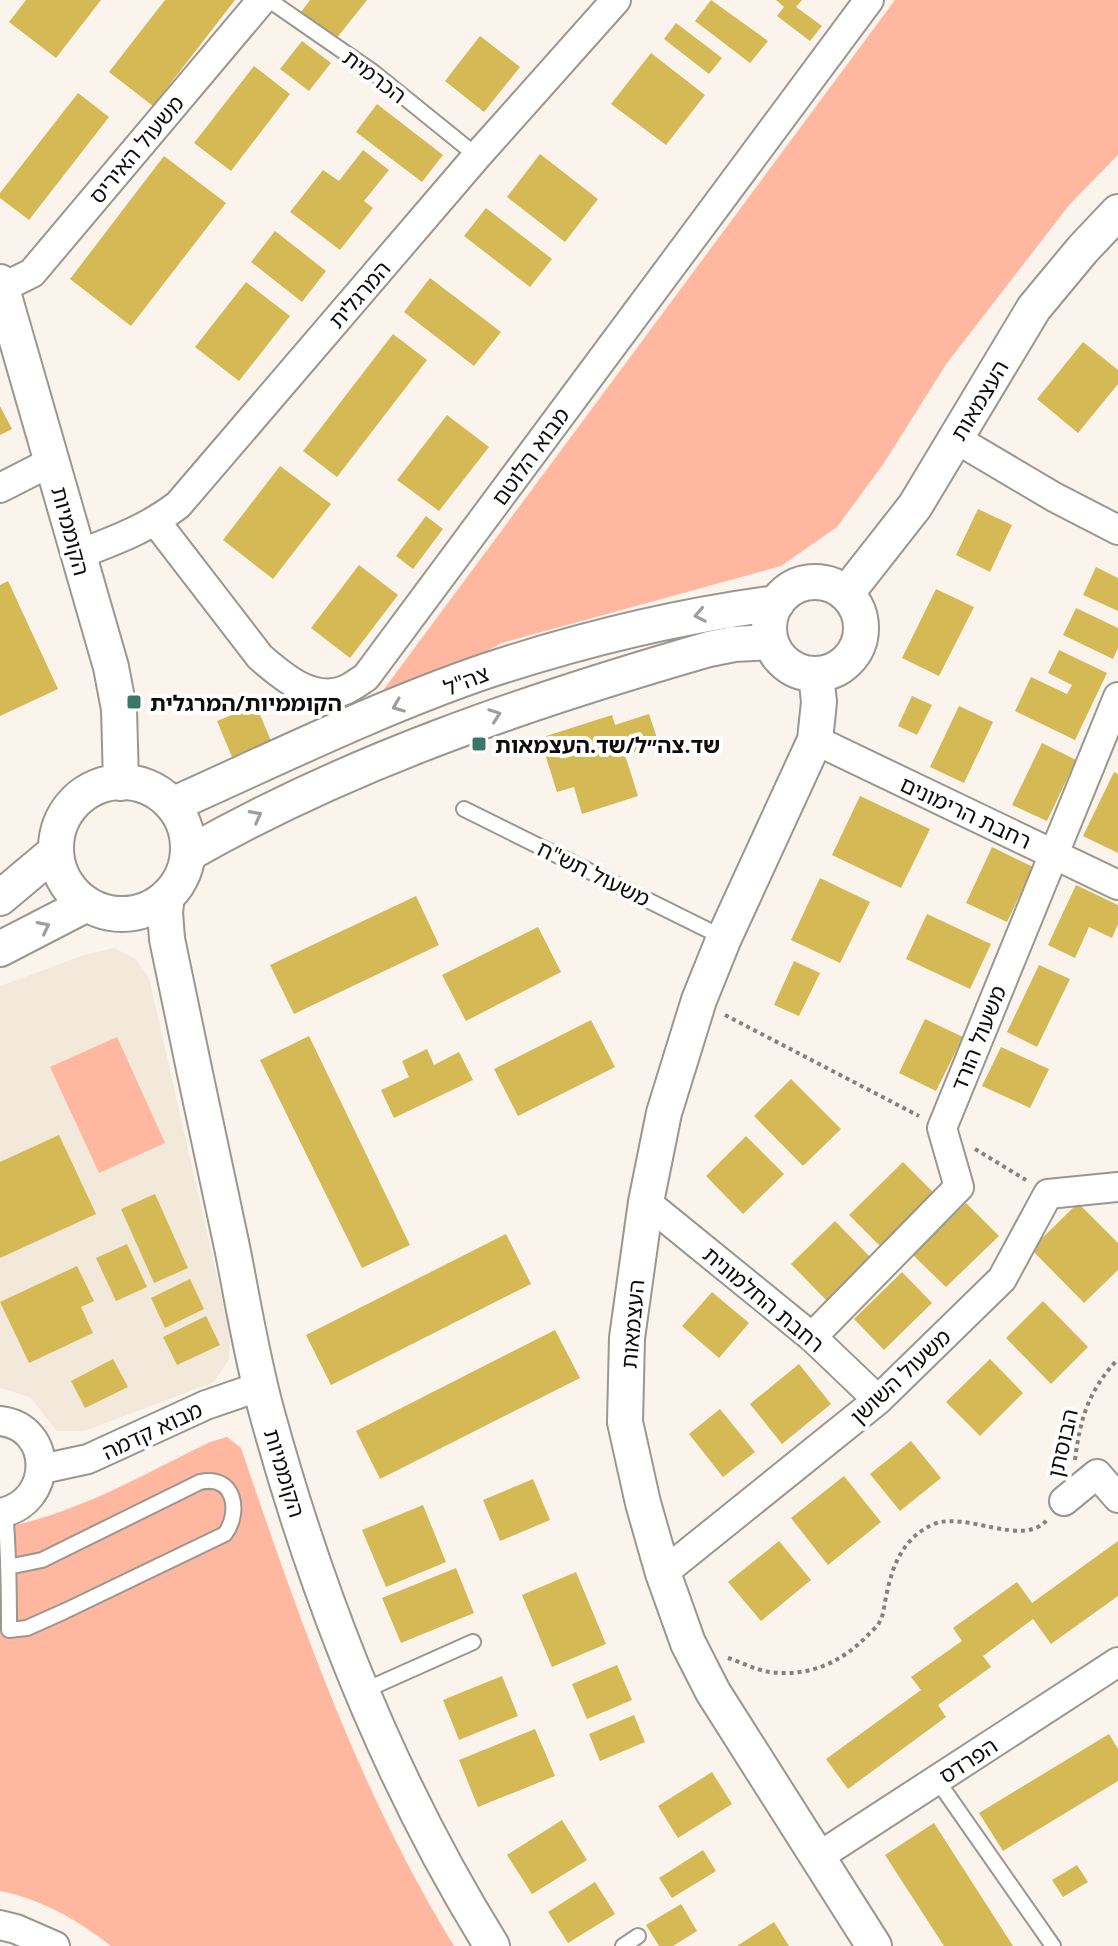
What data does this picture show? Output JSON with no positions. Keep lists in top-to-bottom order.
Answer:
{
  "streets": {
    "street": [
      "משעול האיריס",
      "המרגלית",
      "העצמאות",
      "מבוא הלוטם",
      "הקוממיות",
      "צה\"ל",
      "רחבת הרימונים",
      "משעול הורד",
      "רחבת החלמונית",
      "משעול השושן",
      "מבוא קדמה",
      "הפרדס"
    ],
    "lane": ["הכרמית", "משעול תש\"ח"],
    "path": ["הבוסתן"]
  },
  "crossings": [
    ["הכרמית", "המרגלית"],
    ["משעול האיריס", "הקוממיות"],
    ["המרגלית", "מבוא הלוטם"],
    ["המרגלית", "הקוממיות"],
    ["העצמאות", "צה\"ל"],
    ["העצמאות", "רחבת הרימונים"],
    ["העצמאות", "משעול תש\"ח"],
    ["העצמאות", "רחבת החלמונית"],
    ["העצמאות", "משעול השושן"],
    ["העצמאות", "הבוסתן"],
    ["העצמאות", "הפרדס"],
    ["הקוממיות", "צה\"ל"],
    ["הקוממיות", "מבוא קדמה"],
    ["רחבת הרימונים", "משעול הורד"],
    ["רחבת החלמונית", "משעול השושן"]
  ],
  "places": {
    "transit": ["הקוממיות/המרגלית", "שד.צה״ל/שד.העצמאות"]
  }
}
